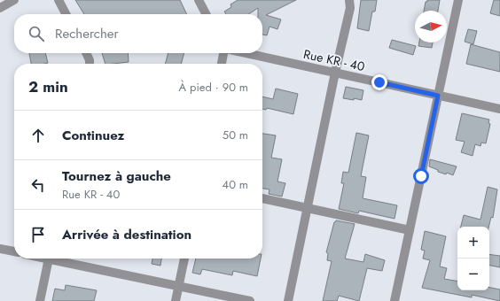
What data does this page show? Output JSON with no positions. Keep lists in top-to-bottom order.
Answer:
{
  "streets": {
    "street": ["Rue KR - 40"]
  },
  "north": "right",
  "page": {
    "search": "Rechercher",
    "heading": ["2 min", "À pied · 90 m"],
    "list": [
      ["Continuez", "50 m"],
      ["Tournez à gauche", "Rue KR - 40", "40 m"],
      "Arrivée à destination"
    ],
    "map_buttons": ["+", "−"]
  }
}
